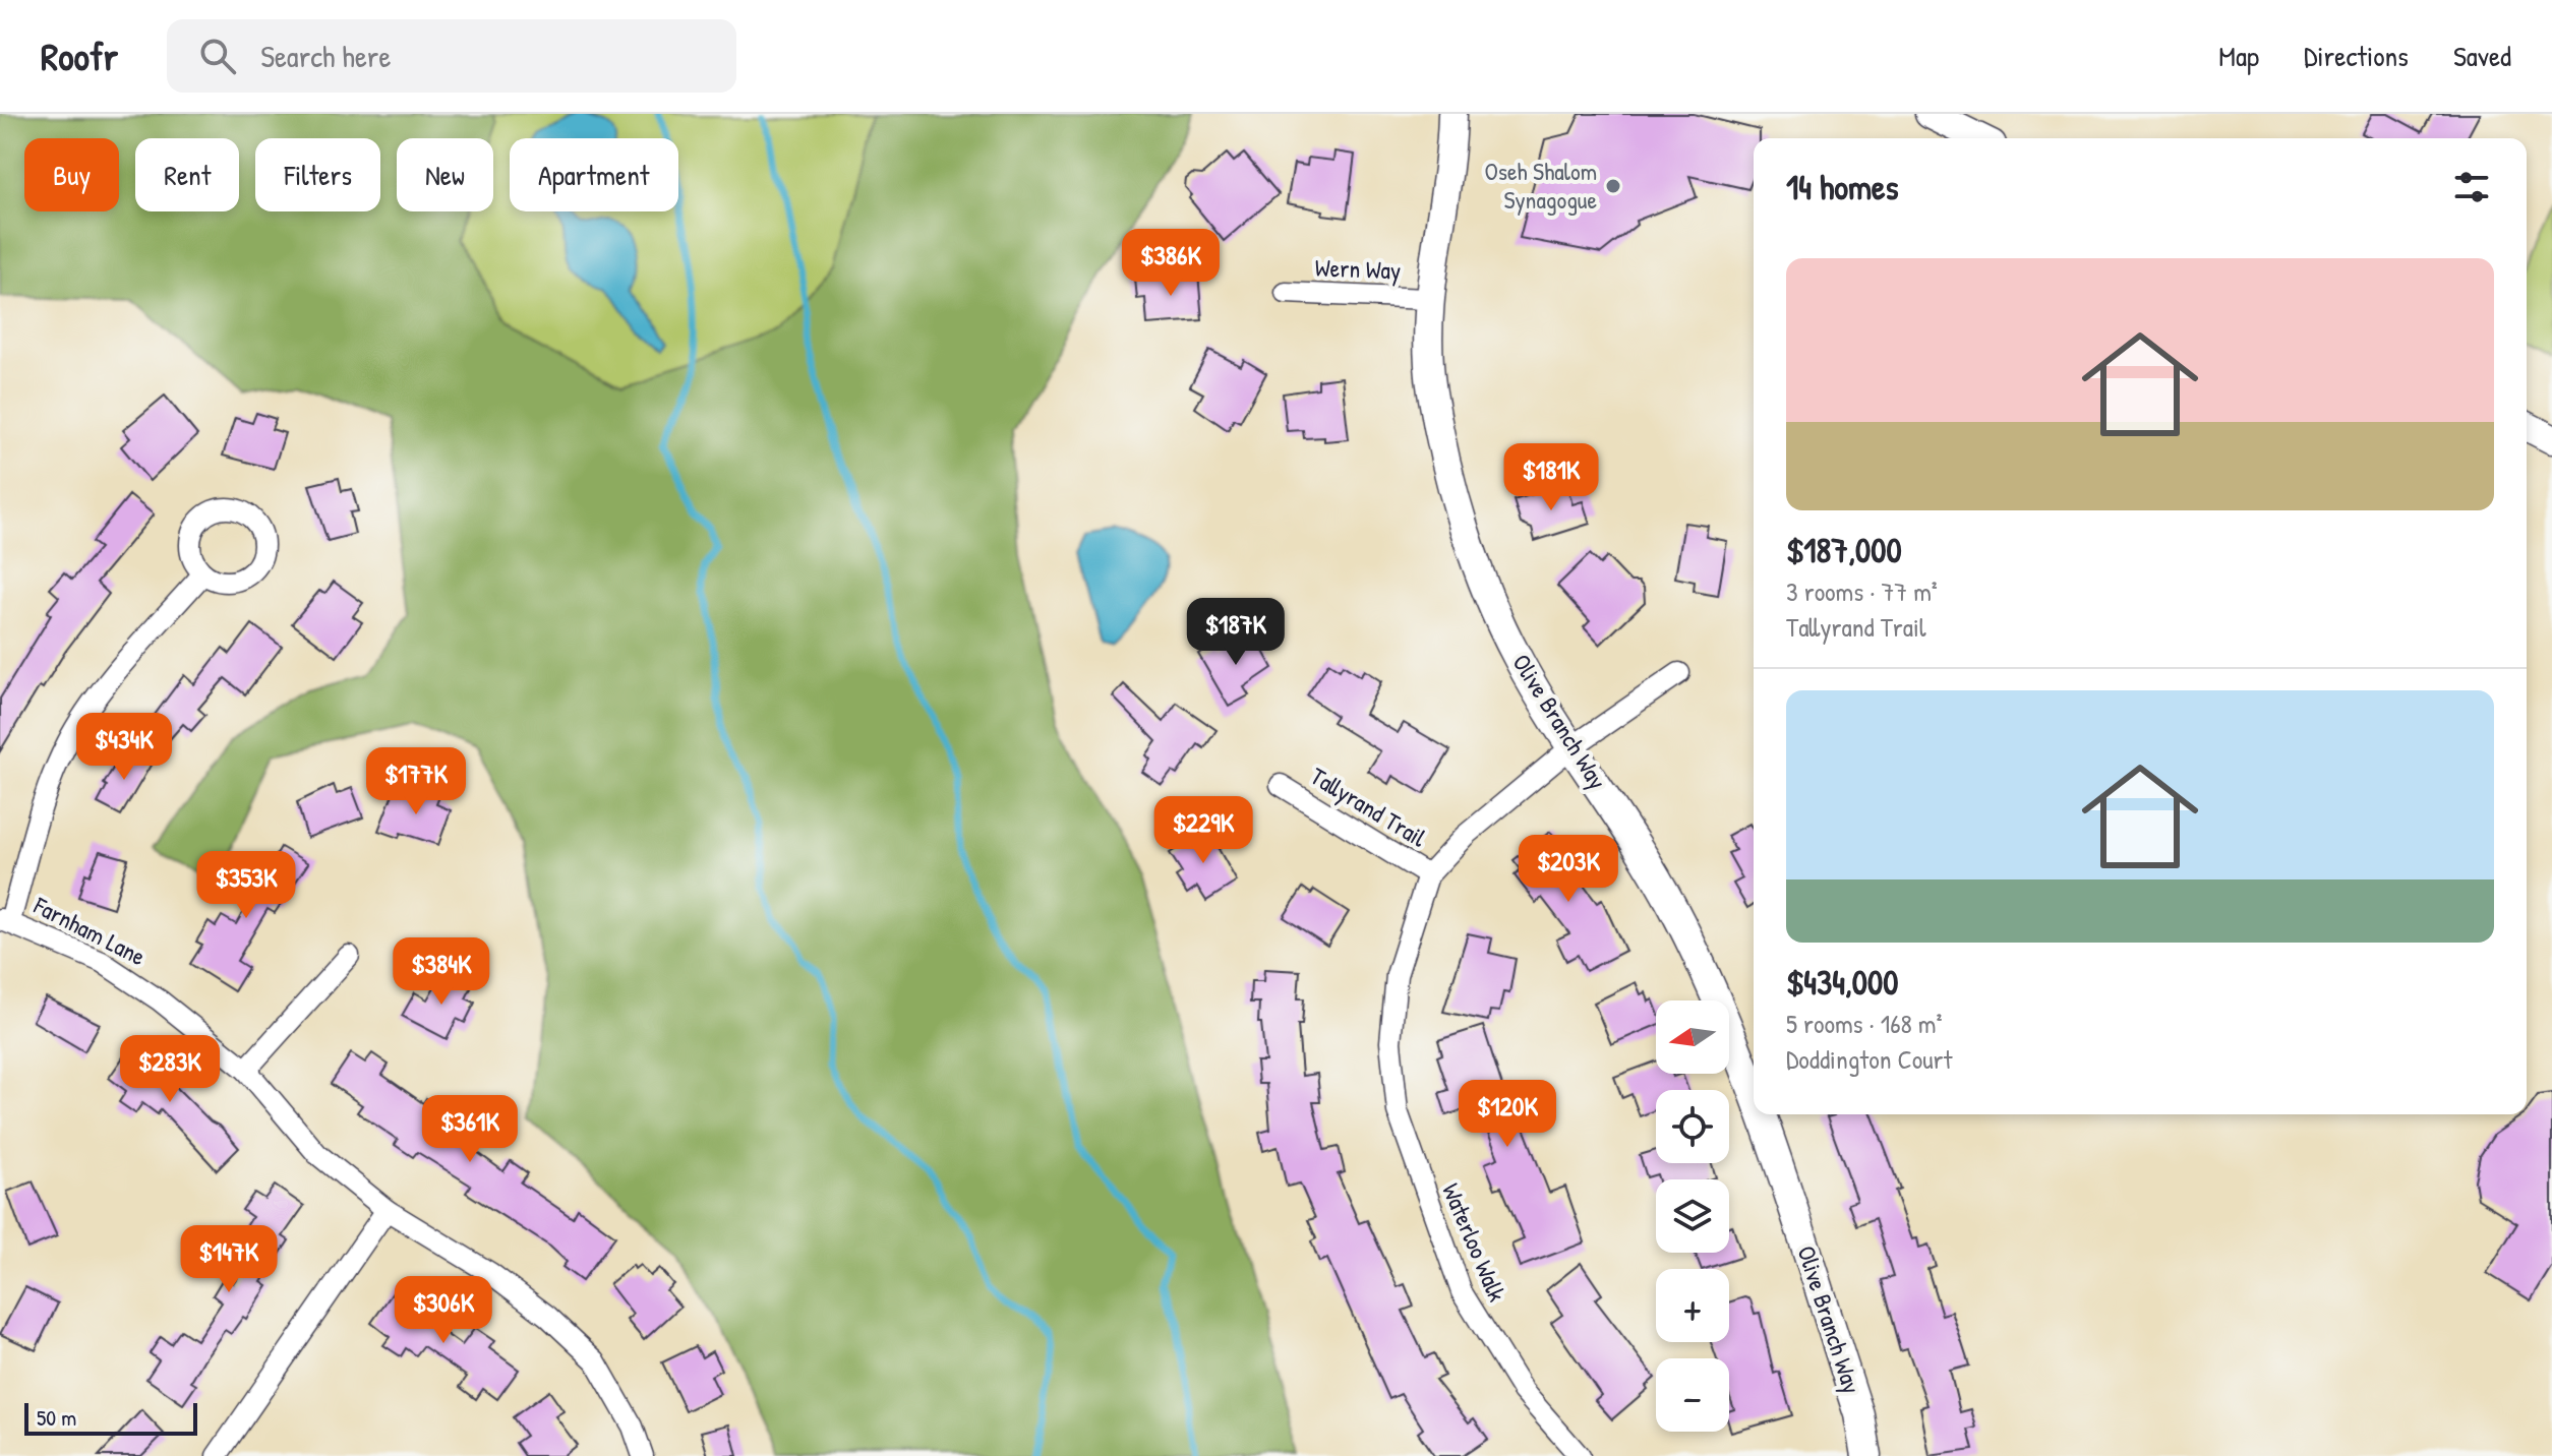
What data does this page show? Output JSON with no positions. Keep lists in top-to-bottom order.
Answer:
{
  "streets": {
    "street": [
      "Wern Way",
      "Olive Branch Way",
      "Tallyrand Trail",
      "Farnham Lane",
      "Waterloo Walk"
    ]
  },
  "crossings": [
    ["Wern Way", "Olive Branch Way"],
    ["Olive Branch Way", "Waterloo Walk"],
    ["Tallyrand Trail", "Waterloo Walk"]
  ],
  "places": ["Oseh Shalom Synagogue"],
  "scale_bar": "50 m",
  "north": "left",
  "page": {
    "header": "Roofr",
    "search": "Search here",
    "nav": ["Map", "Directions", "Saved"],
    "chip": [
      "Buy",
      "Rent",
      "Filters",
      "New",
      "Apartment"
    ],
    "heading": "14 homes",
    "price": [
      "$386K",
      "$181K",
      "$187K",
      "$434K",
      "$177K",
      "$229K",
      "$203K",
      "$353K",
      "$384K",
      "$283K",
      "$120K",
      "$361K",
      "$147K",
      "$306K"
    ],
    "list": [
      {
        "name": "$187,000",
        "note": "3 rooms · 77 m² · Tallyrand Trail"
      },
      {
        "name": "$434,000",
        "note": "5 rooms · 168 m² · Doddington Court"
      }
    ],
    "map_buttons": ["+", "−"],
    "scale": "50 m"
  }
}
